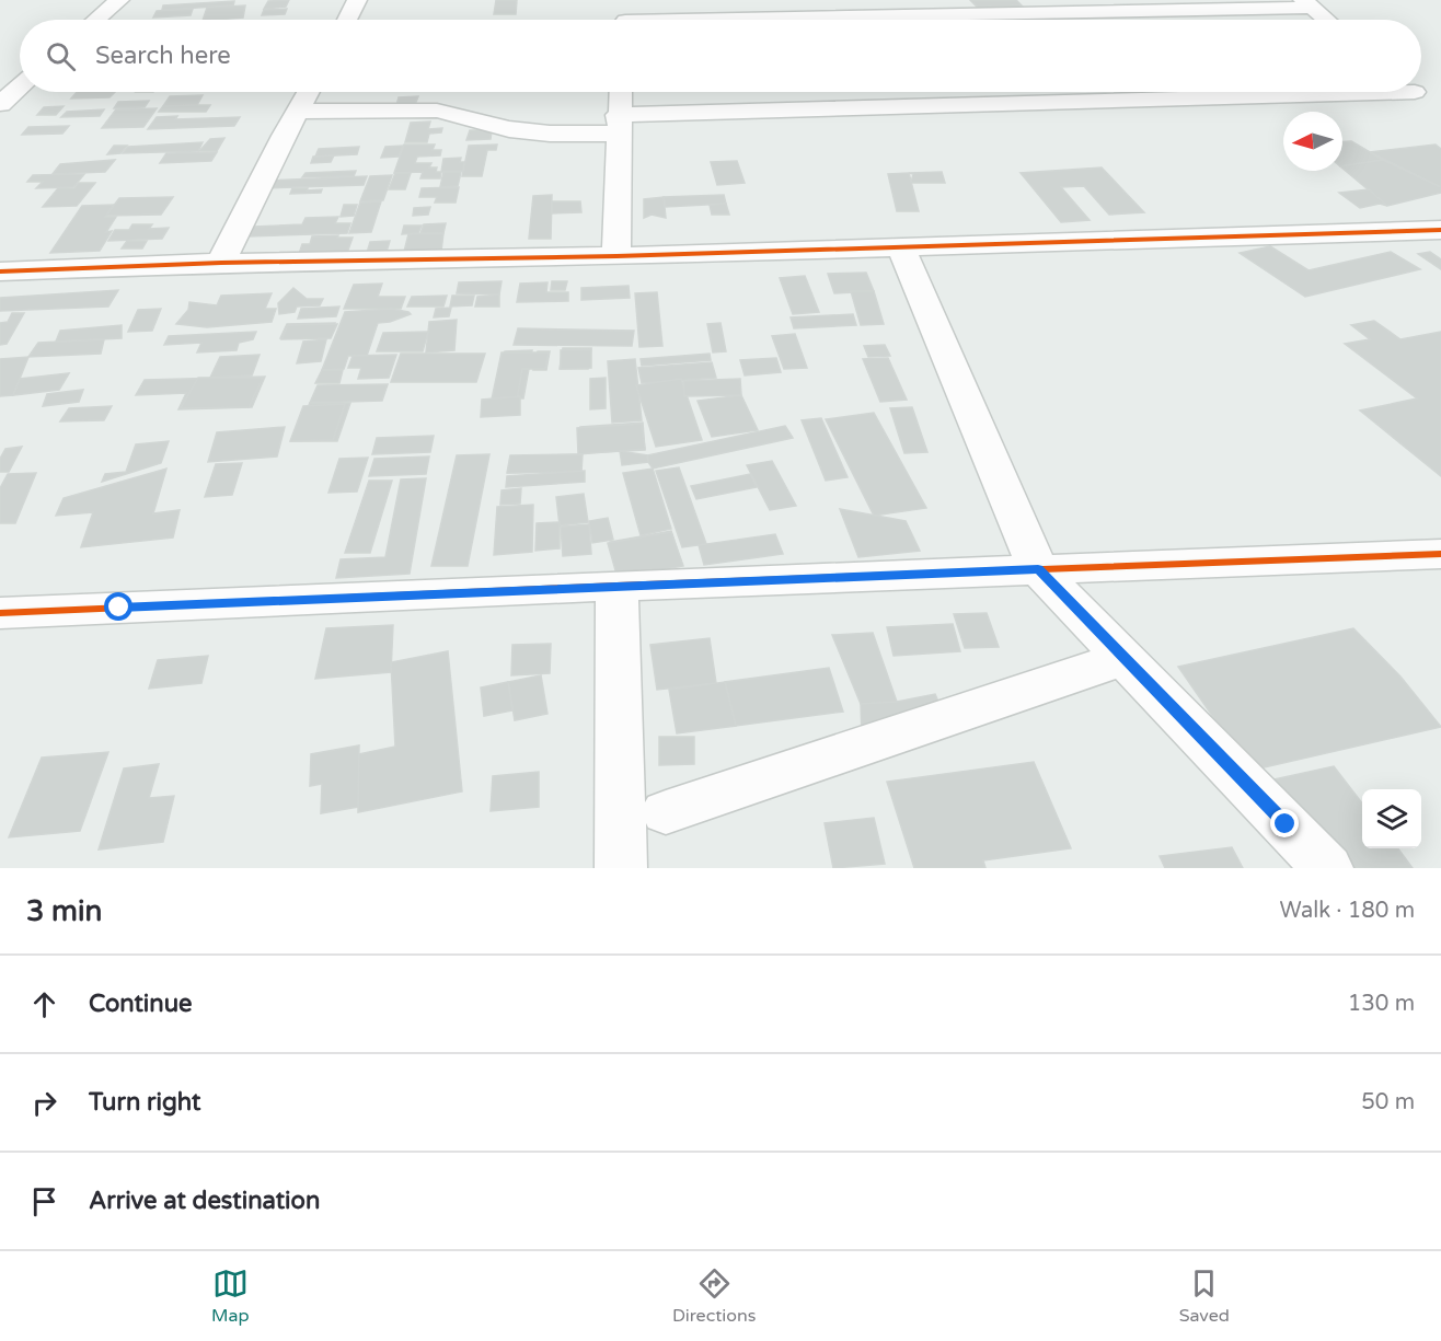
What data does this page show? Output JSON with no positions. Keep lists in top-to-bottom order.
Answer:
{
  "north": "left",
  "page": {
    "search": "Search here",
    "heading": ["3 min", "Walk · 180 m"],
    "list": [
      ["Continue", "130 m"],
      ["Turn right", "50 m"],
      "Arrive at destination"
    ],
    "nav": ["Map", "Directions", "Saved"]
  }
}
